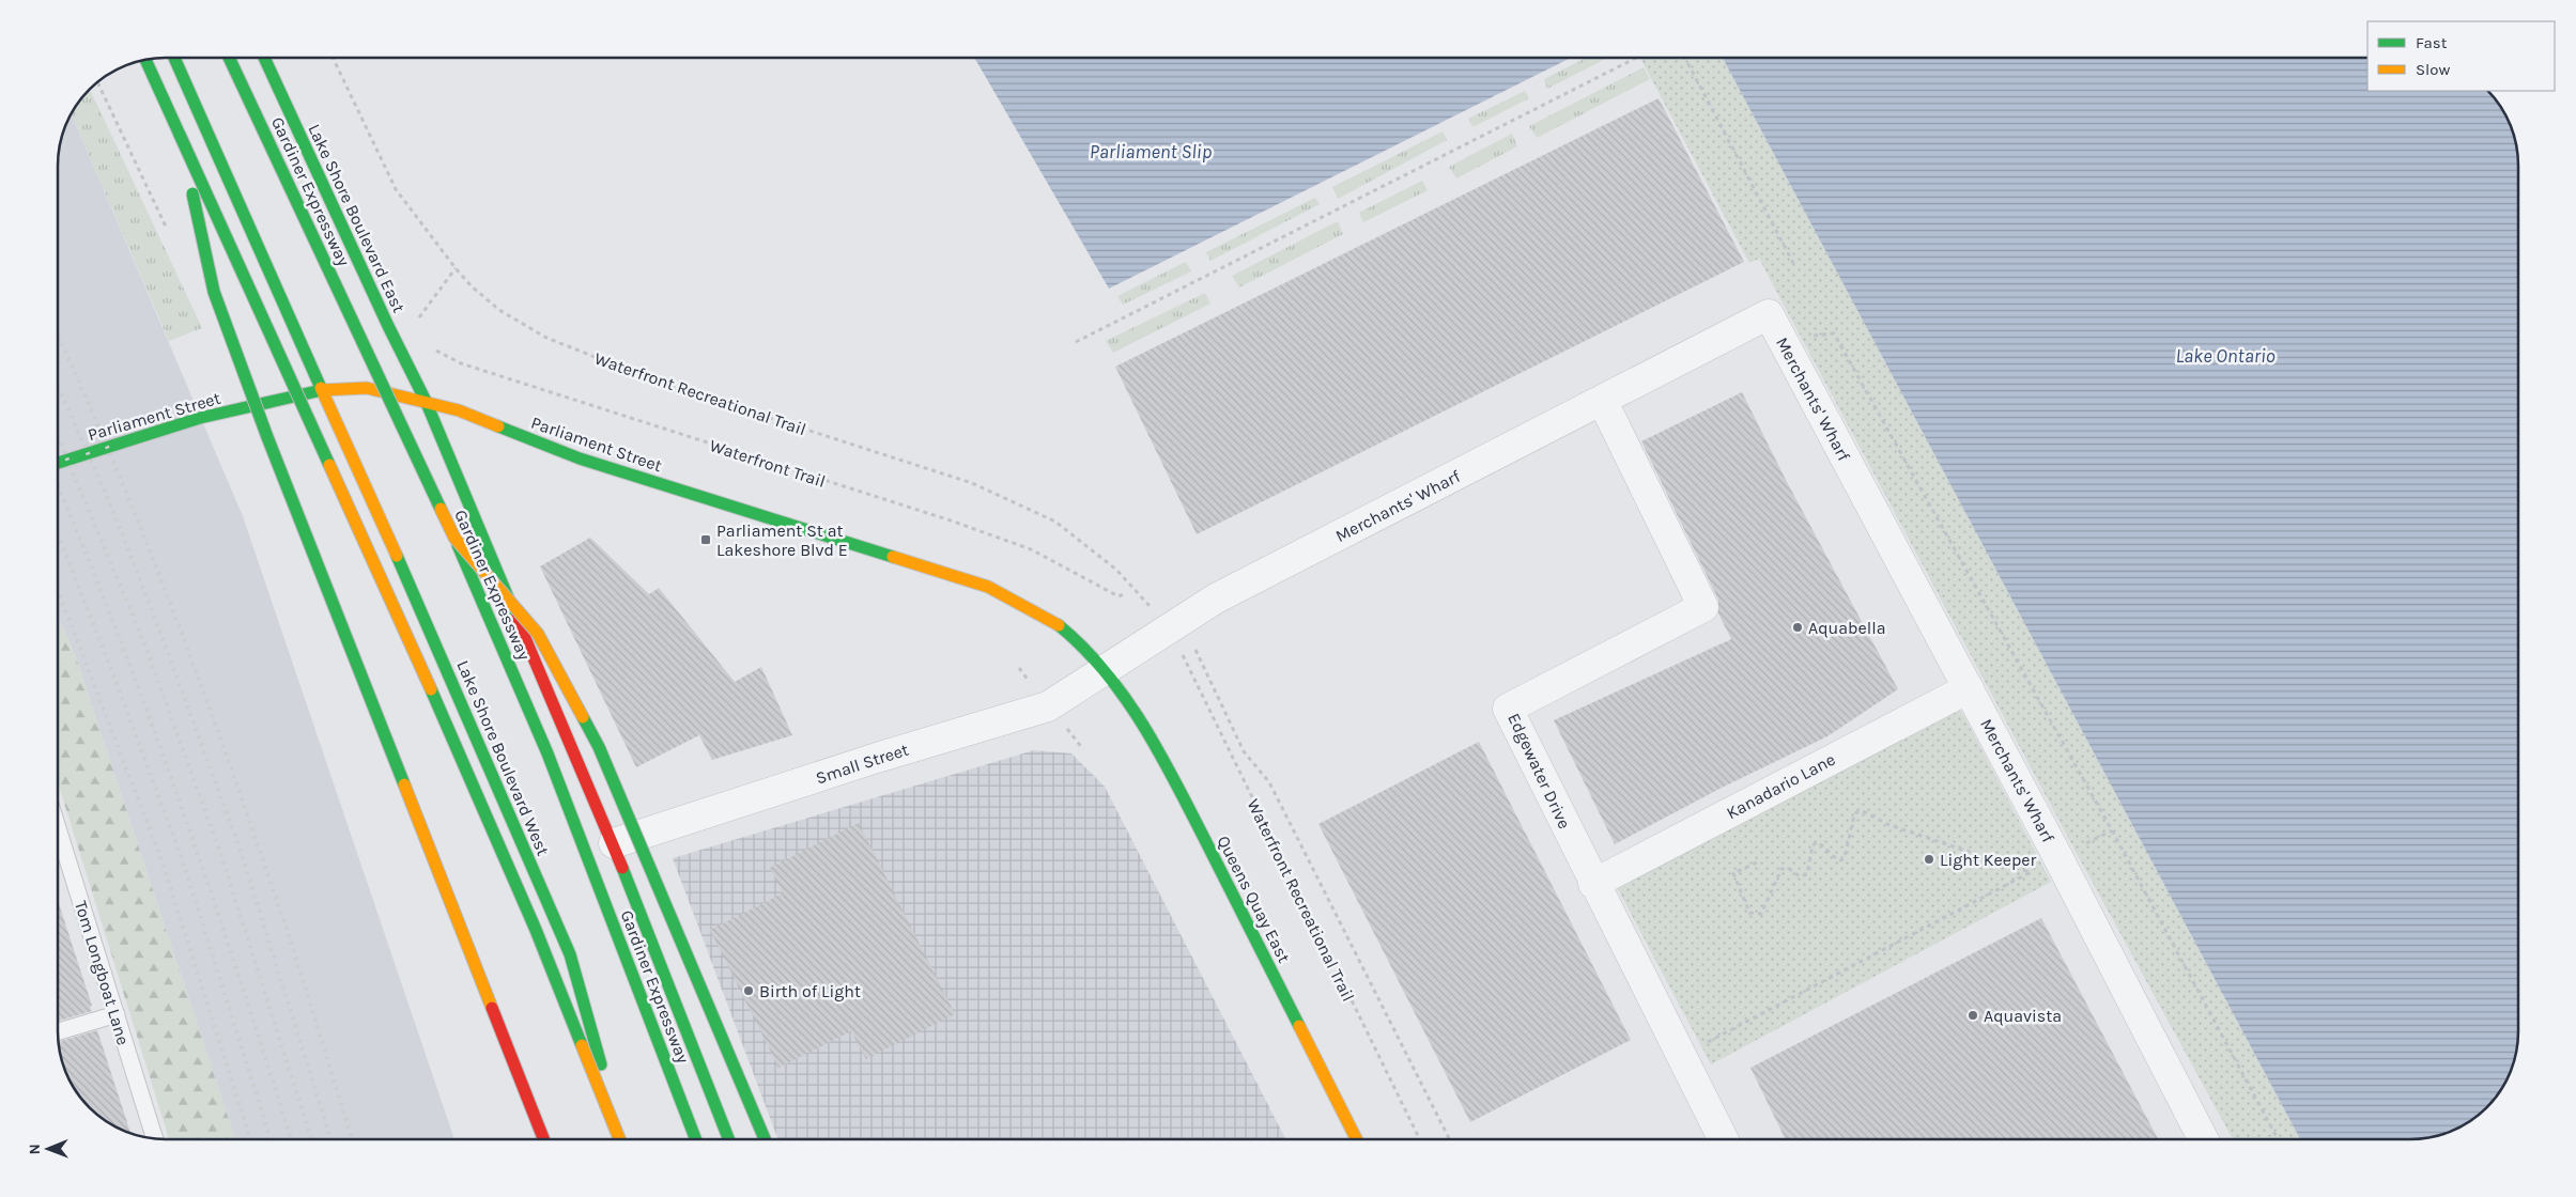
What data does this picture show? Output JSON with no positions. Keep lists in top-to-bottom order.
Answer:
{
  "streets": {
    "main road": [
      "Gardiner Expressway",
      "Lake Shore Boulevard East",
      "Parliament Street",
      "Lake Shore Boulevard West",
      "Queens Quay East"
    ],
    "street": [
      "Merchants' Wharf",
      "Small Street",
      "Edgewater Drive",
      "Kanadario Lane"
    ],
    "lane": ["Tom Longboat Lane"],
    "path": ["Waterfront Recreational Trail", "Waterfront Trail"]
  },
  "crossings": [
    ["Lake Shore Boulevard East", "Parliament Street"],
    ["Merchants' Wharf", "Parliament Street"],
    ["Merchants' Wharf", "Small Street"],
    ["Merchants' Wharf", "Edgewater Drive"],
    ["Merchants' Wharf", "Kanadario Lane"],
    ["Merchants' Wharf", "Queens Quay East"],
    ["Parliament Street", "Lake Shore Boulevard West"],
    ["Parliament Street", "Small Street"],
    ["Parliament Street", "Queens Quay East"],
    ["Small Street", "Queens Quay East"],
    ["Edgewater Drive", "Kanadario Lane"]
  ],
  "water": ["Parliament Slip", "Lake Ontario"],
  "places": {
    "transit": ["Parliament St at Lakeshore Blvd E"],
    "other": [
      "Aquabella",
      "Light Keeper",
      "Birth of Light",
      "Aquavista"
    ]
  },
  "legend": ["Fast", "Slow"],
  "north": "left"
}
